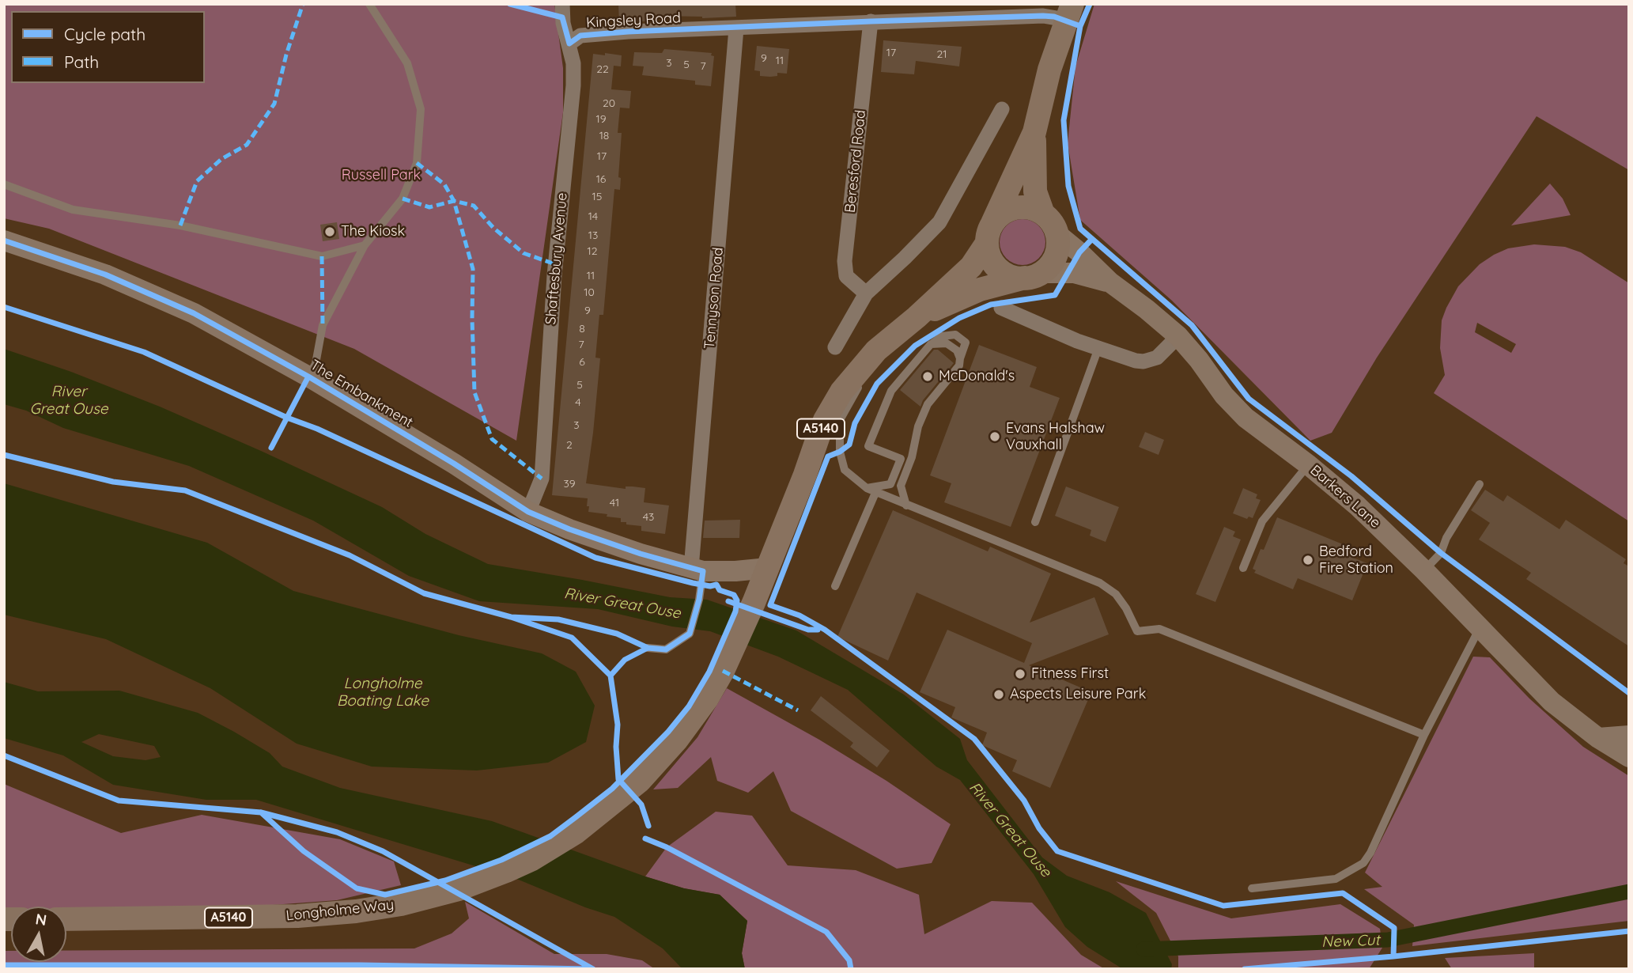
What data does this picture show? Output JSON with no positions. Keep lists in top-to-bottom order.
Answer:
{
  "streets": {
    "main road": ["A5140", "Longholme Way"],
    "street": [
      "Kingsley Road",
      "Beresford Road",
      "Shaftesbury Avenue",
      "Tennyson Road",
      "The Embankment",
      "Barkers Lane"
    ]
  },
  "crossings": [
    ["Kingsley Road", "Beresford Road"],
    ["Kingsley Road", "Shaftesbury Avenue"],
    ["Kingsley Road", "Tennyson Road"],
    ["Kingsley Road", "A5140"],
    ["Shaftesbury Avenue", "The Embankment"],
    ["Tennyson Road", "The Embankment"],
    ["The Embankment", "A5140"],
    ["The Embankment", "Longholme Way"],
    ["A5140", "Barkers Lane"],
    ["A5140", "Longholme Way"]
  ],
  "water": ["River Great Ouse", "Longholme Boating Lake", "New Cut"],
  "parks": ["Russell Park"],
  "places": [
    "The Kiosk",
    "McDonald's",
    "Evans Halshaw Vauxhall",
    "Bedford Fire Station",
    "Fitness First",
    "Aspects Leisure Park"
  ],
  "house_numbers": [
    "17",
    "21",
    "9",
    "11",
    "3",
    "5",
    "7",
    "22",
    "20",
    "19",
    "18",
    "17",
    "16",
    "15",
    "14",
    "13",
    "12",
    "11",
    "10",
    "9",
    "8",
    "7",
    "6",
    "5",
    "4",
    "3",
    "2",
    "39",
    "41",
    "43"
  ],
  "legend": ["Cycle path", "Path"],
  "north": "top"
}
